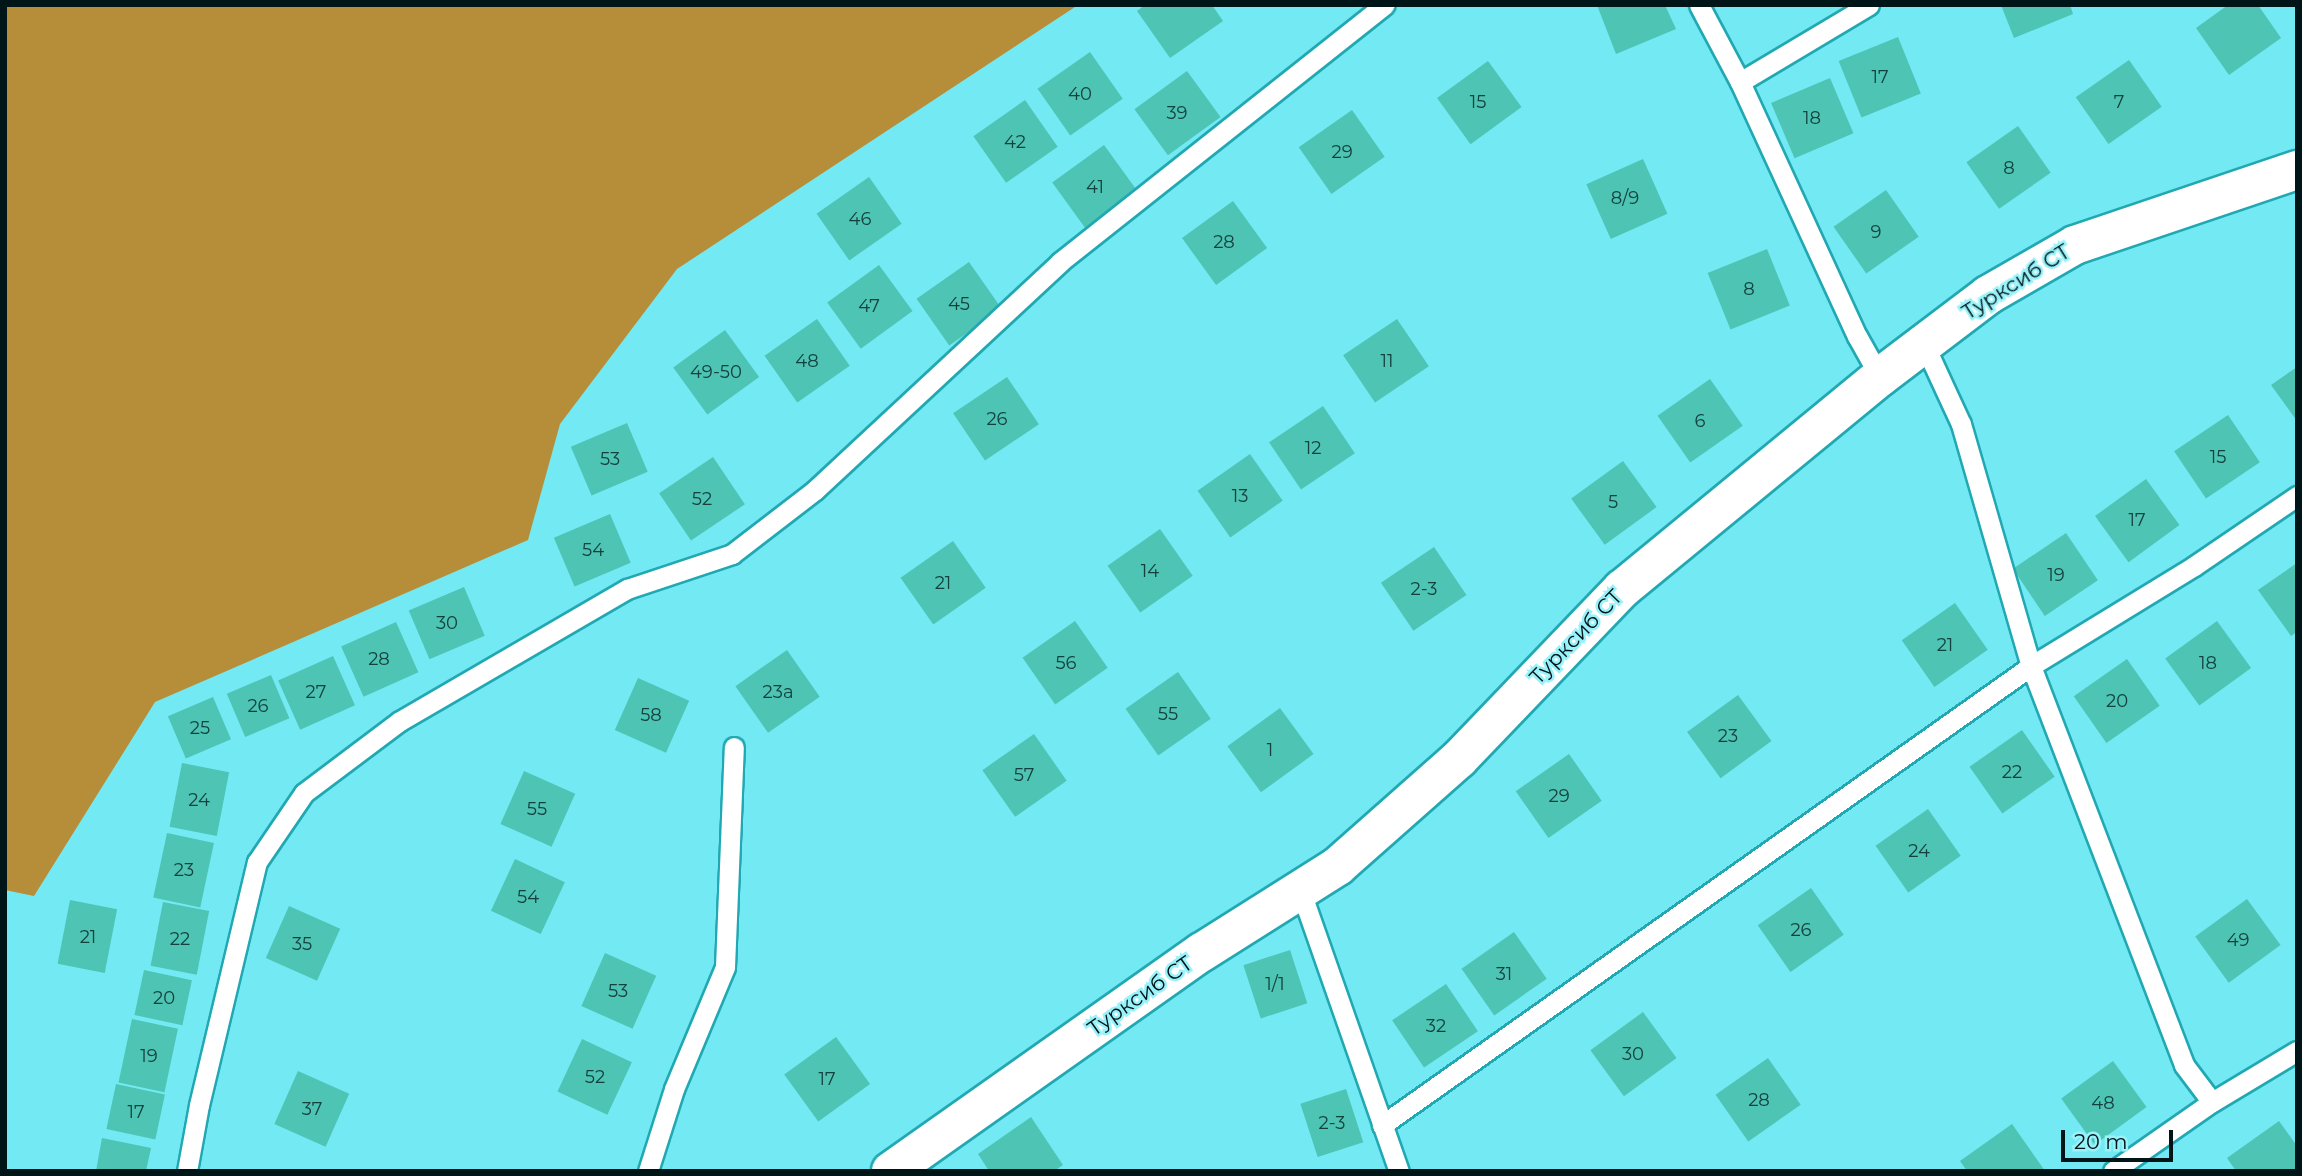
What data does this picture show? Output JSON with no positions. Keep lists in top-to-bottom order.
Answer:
{
  "streets": {
    "street": ["Турксиб СТ"]
  },
  "house_numbers": [
    "17",
    "40",
    "15",
    "7",
    "39",
    "18",
    "42",
    "29",
    "8",
    "41",
    "8/9",
    "46",
    "9",
    "28",
    "8",
    "45",
    "47",
    "48",
    "11",
    "49-50",
    "26",
    "6",
    "12",
    "15",
    "53",
    "13",
    "52",
    "5",
    "17",
    "54",
    "14",
    "19",
    "21",
    "2-3",
    "30",
    "21",
    "28",
    "56",
    "18",
    "27",
    "23а",
    "20",
    "26",
    "55",
    "58",
    "25",
    "23",
    "1",
    "22",
    "57",
    "29",
    "24",
    "55",
    "24",
    "23",
    "54",
    "26",
    "21",
    "22",
    "49",
    "35",
    "31",
    "1/1",
    "53",
    "20",
    "32",
    "30",
    "19",
    "52",
    "17",
    "28",
    "48",
    "37",
    "17",
    "2-3"
  ],
  "scale_bar": "20 m"
}
